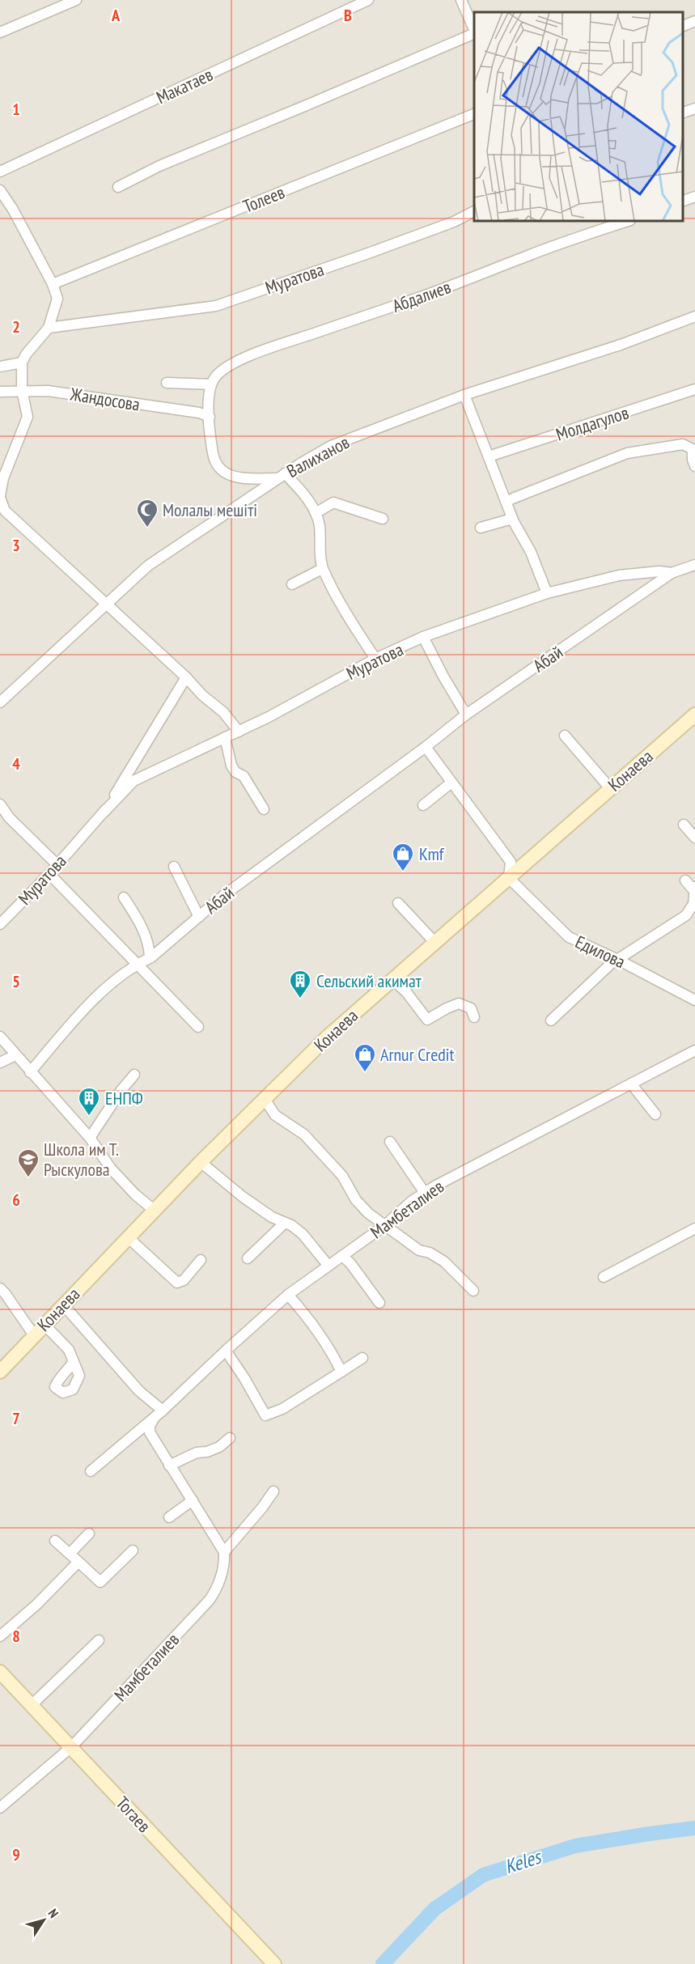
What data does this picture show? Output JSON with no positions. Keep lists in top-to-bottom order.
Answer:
{
  "streets": {
    "main road": ["Конаева", "Тогаев"],
    "street": [
      "Макатаев",
      "Толеев",
      "Муратова",
      "Абдалиев",
      "Жандосова",
      "Молдагулов",
      "Валиханов",
      "Абай",
      "Едилова",
      "Мамбеталиев"
    ]
  },
  "crossings": [
    ["Муратова", "Абай"],
    ["Конаева", "Едилова"],
    ["Мамбеталиев", "Тогаев"]
  ],
  "water": ["Keles"],
  "places": {
    "mosque": ["Молалы мешіті"],
    "shop": ["Kmf", "Arnur Credit"],
    "building": ["Сельский акимат", "ЕНПФ"],
    "school or university": ["Школа им Т. Рыскулова"]
  },
  "north": "top right",
  "grid": {
    "columns": ["A", "B"],
    "rows": [
      "1",
      "2",
      "3",
      "4",
      "5",
      "6",
      "7",
      "8",
      "9"
    ]
  }
}
